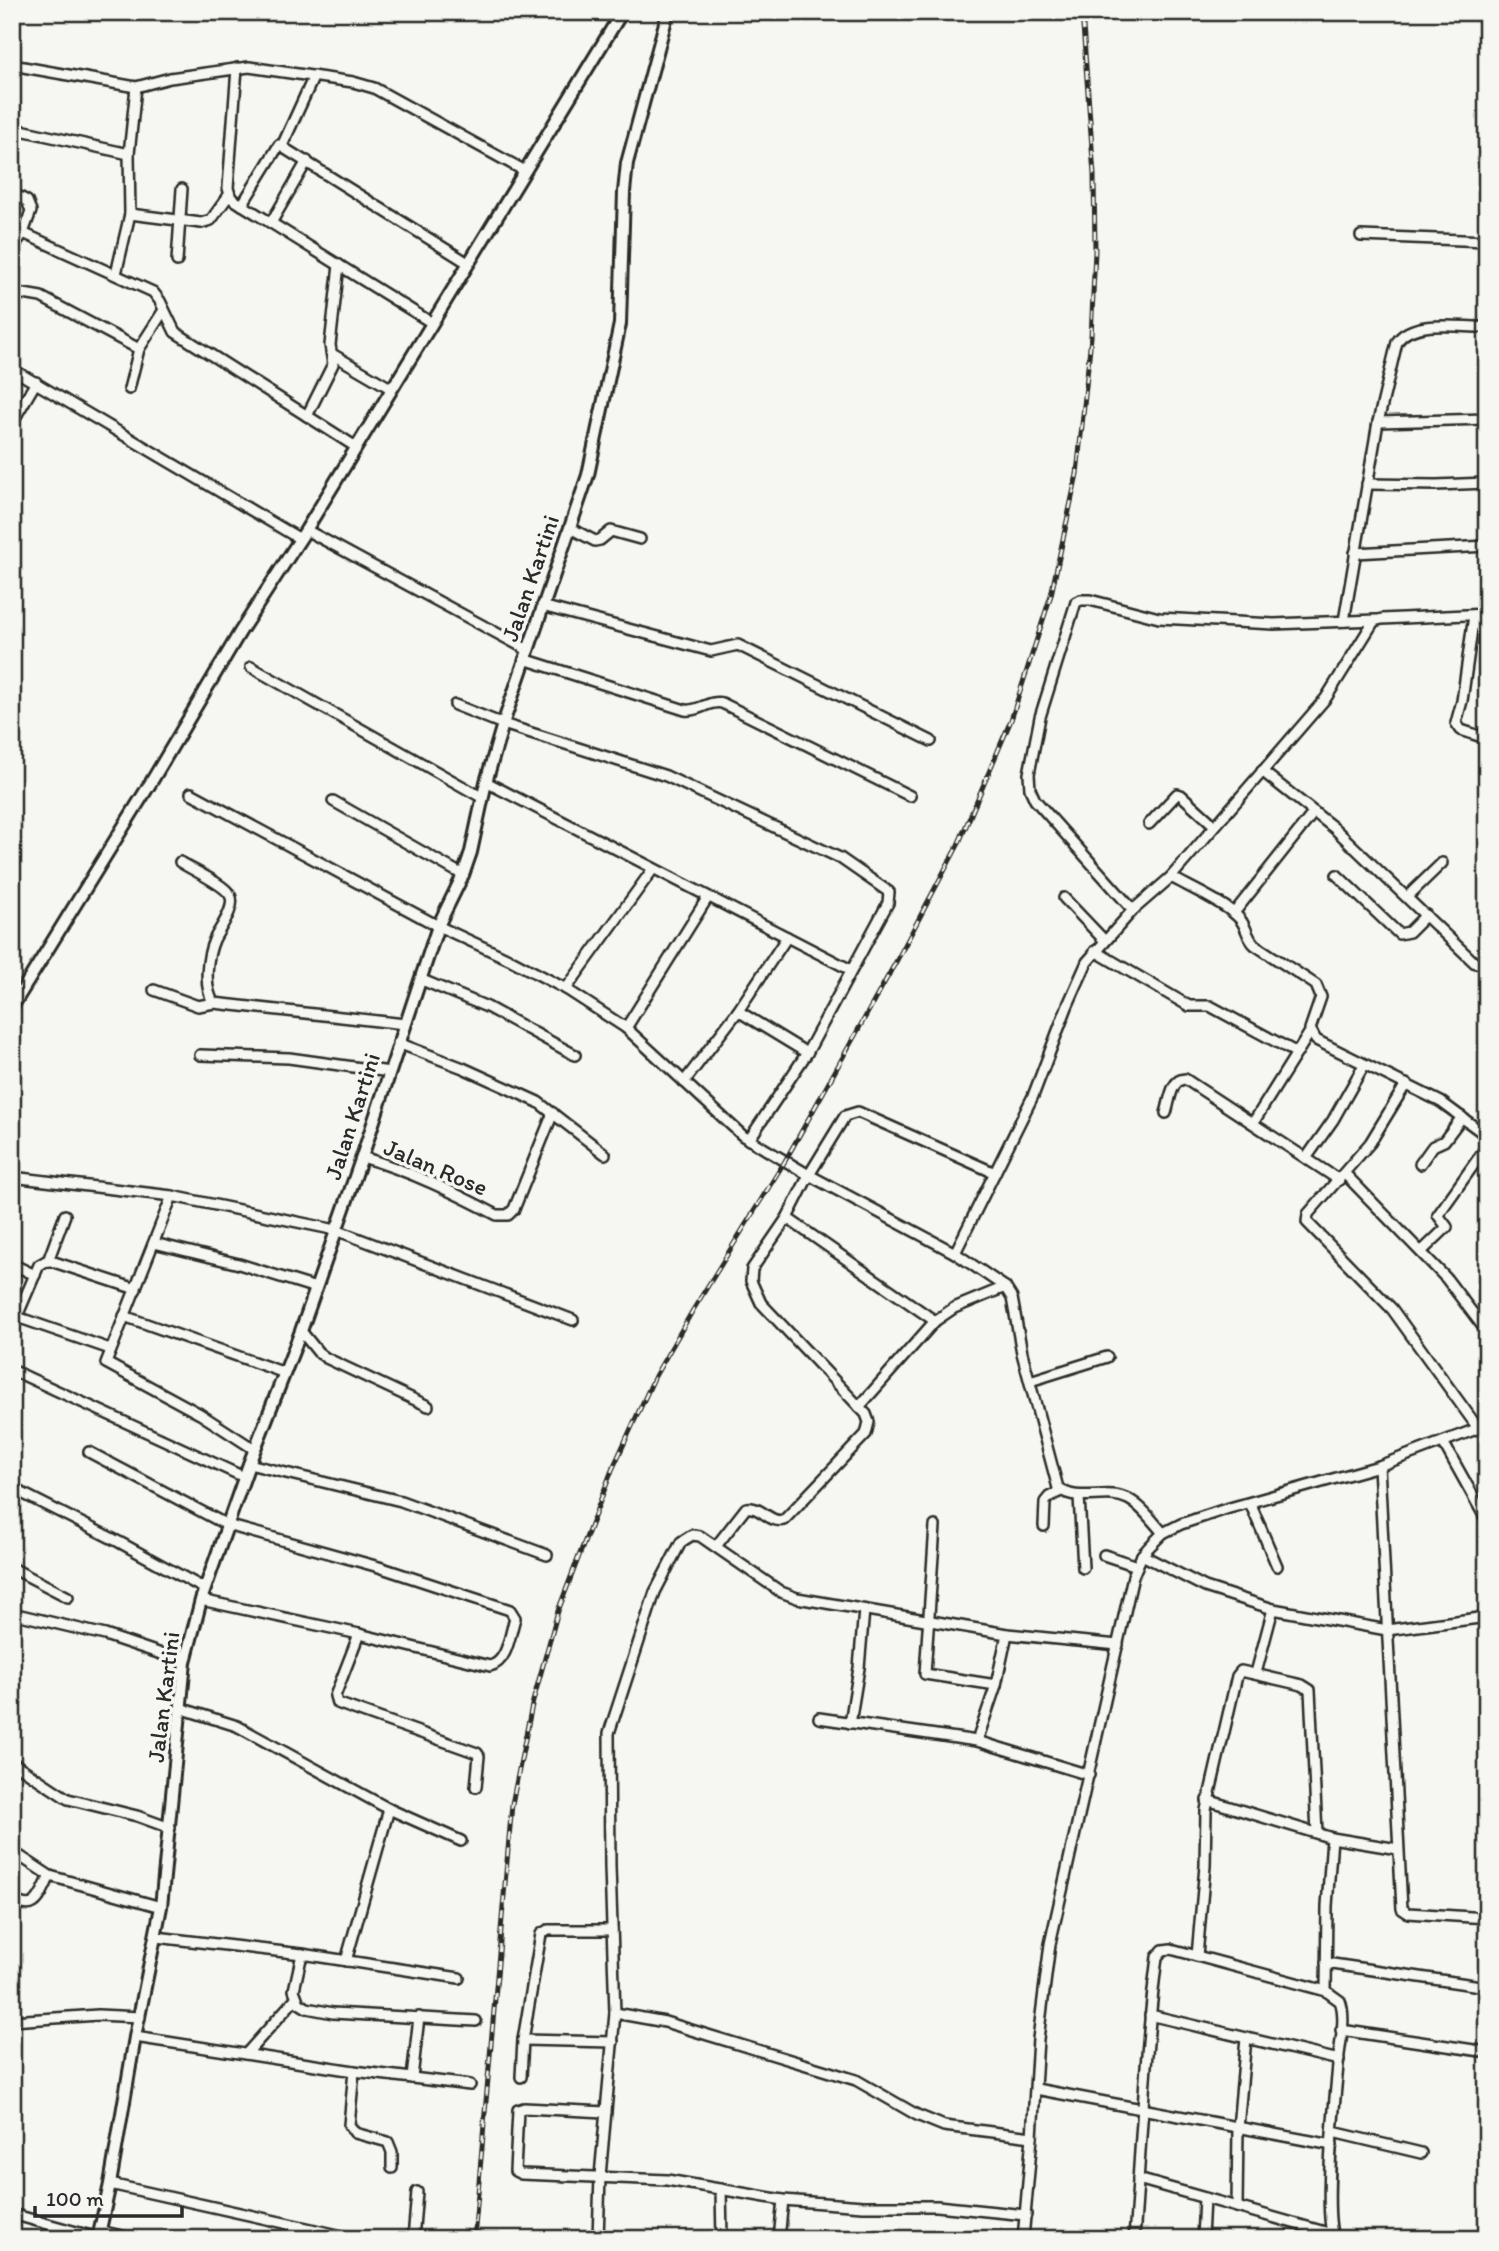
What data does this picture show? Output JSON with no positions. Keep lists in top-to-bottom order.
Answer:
{
  "streets": {
    "street": ["Jalan Kartini", "Jalan Rose"]
  },
  "crossings": [
    ["Jalan Kartini", "Jalan Rose"]
  ],
  "scale_bar": "100 m"
}
